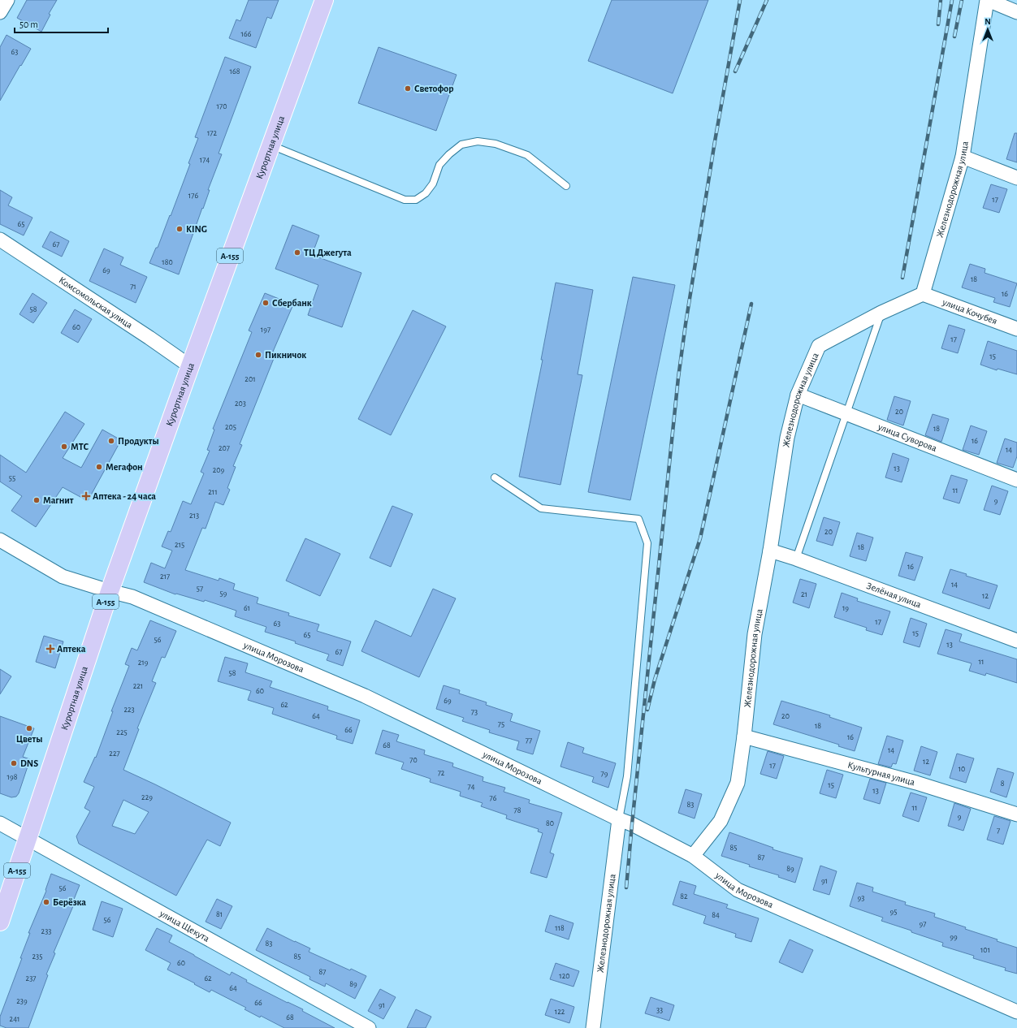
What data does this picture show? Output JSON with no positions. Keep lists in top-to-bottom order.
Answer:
{
  "streets": {
    "main road": ["Курортная улица", "А-155"],
    "street": [
      "Железнодорожная улица",
      "Комсомольская улица",
      "улица Кочубея",
      "улица Суворова",
      "Зелёная улица",
      "улица Морозова",
      "Культурная улица",
      "улица Щекута"
    ]
  },
  "crossings": [
    ["Курортная улица", "Комсомольская улица"],
    ["Курортная улица", "улица Морозова"],
    ["Курортная улица", "улица Щекута"],
    ["Железнодорожная улица", "улица Кочубея"],
    ["Железнодорожная улица", "улица Суворова"],
    ["Железнодорожная улица", "Зелёная улица"],
    ["Железнодорожная улица", "улица Морозова"],
    ["Железнодорожная улица", "Культурная улица"]
  ],
  "places": {
    "other": [
      "Светофор",
      "KING",
      "ТЦ Джегута",
      "Сбербанк",
      "Пикничок",
      "Продукты",
      "МТС",
      "Мегафон",
      "Магнит",
      "Цветы",
      "DNS",
      "Берёзка"
    ],
    "health": ["Аптека - 24 часа", "Аптека"]
  },
  "house_numbers": [
    "166",
    "63",
    "168",
    "170",
    "172",
    "174",
    "176",
    "17",
    "65",
    "67",
    "180",
    "69",
    "18",
    "71",
    "16",
    "58",
    "60",
    "197",
    "17",
    "15",
    "201",
    "203",
    "20",
    "205",
    "18",
    "16",
    "207",
    "14",
    "13",
    "209",
    "55",
    "11",
    "211",
    "9",
    "213",
    "20",
    "215",
    "18",
    "16",
    "217",
    "14",
    "57",
    "59",
    "21",
    "12",
    "61",
    "19",
    "17",
    "63",
    "15",
    "65",
    "56",
    "13",
    "67",
    "11",
    "219",
    "58",
    "221",
    "60",
    "69",
    "62",
    "223",
    "73",
    "64",
    "20",
    "75",
    "18",
    "66",
    "225",
    "16",
    "77",
    "68",
    "14",
    "227",
    "70",
    "12",
    "17",
    "10",
    "72",
    "79",
    "198",
    "8",
    "15",
    "74",
    "13",
    "229",
    "76",
    "83",
    "11",
    "78",
    "9",
    "80",
    "7",
    "85",
    "87",
    "89",
    "91",
    "56",
    "82",
    "93",
    "95",
    "81",
    "84",
    "56",
    "97",
    "118",
    "233",
    "99",
    "83",
    "101",
    "235",
    "85",
    "60",
    "87",
    "120",
    "237",
    "62",
    "89",
    "64",
    "239",
    "66",
    "91",
    "33",
    "122",
    "68",
    "241"
  ],
  "scale_bar": "50 m",
  "north": "top"
}
